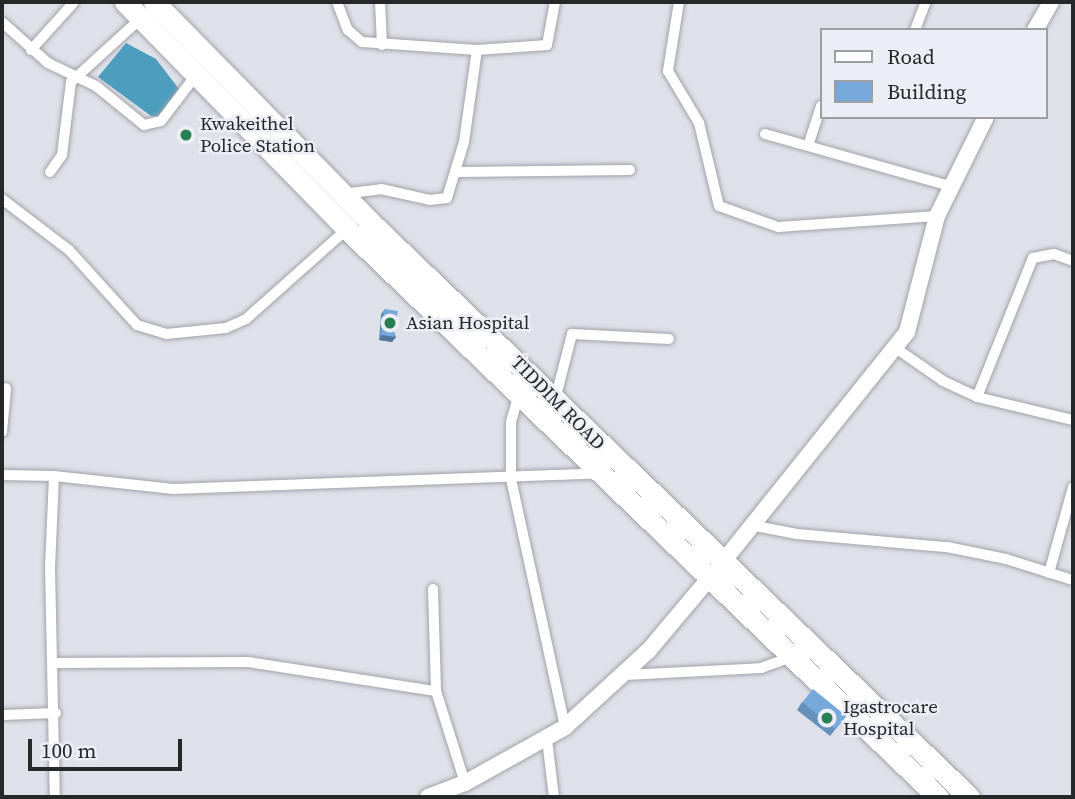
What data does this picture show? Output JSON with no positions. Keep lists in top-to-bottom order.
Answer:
{
  "streets": {
    "highway": ["TIDDIM ROAD"]
  },
  "places": ["Kwakeithel Police Station", "Asian Hospital", "Igastrocare Hospital"],
  "legend": ["Road", "Building"],
  "scale_bar": "100 m"
}
